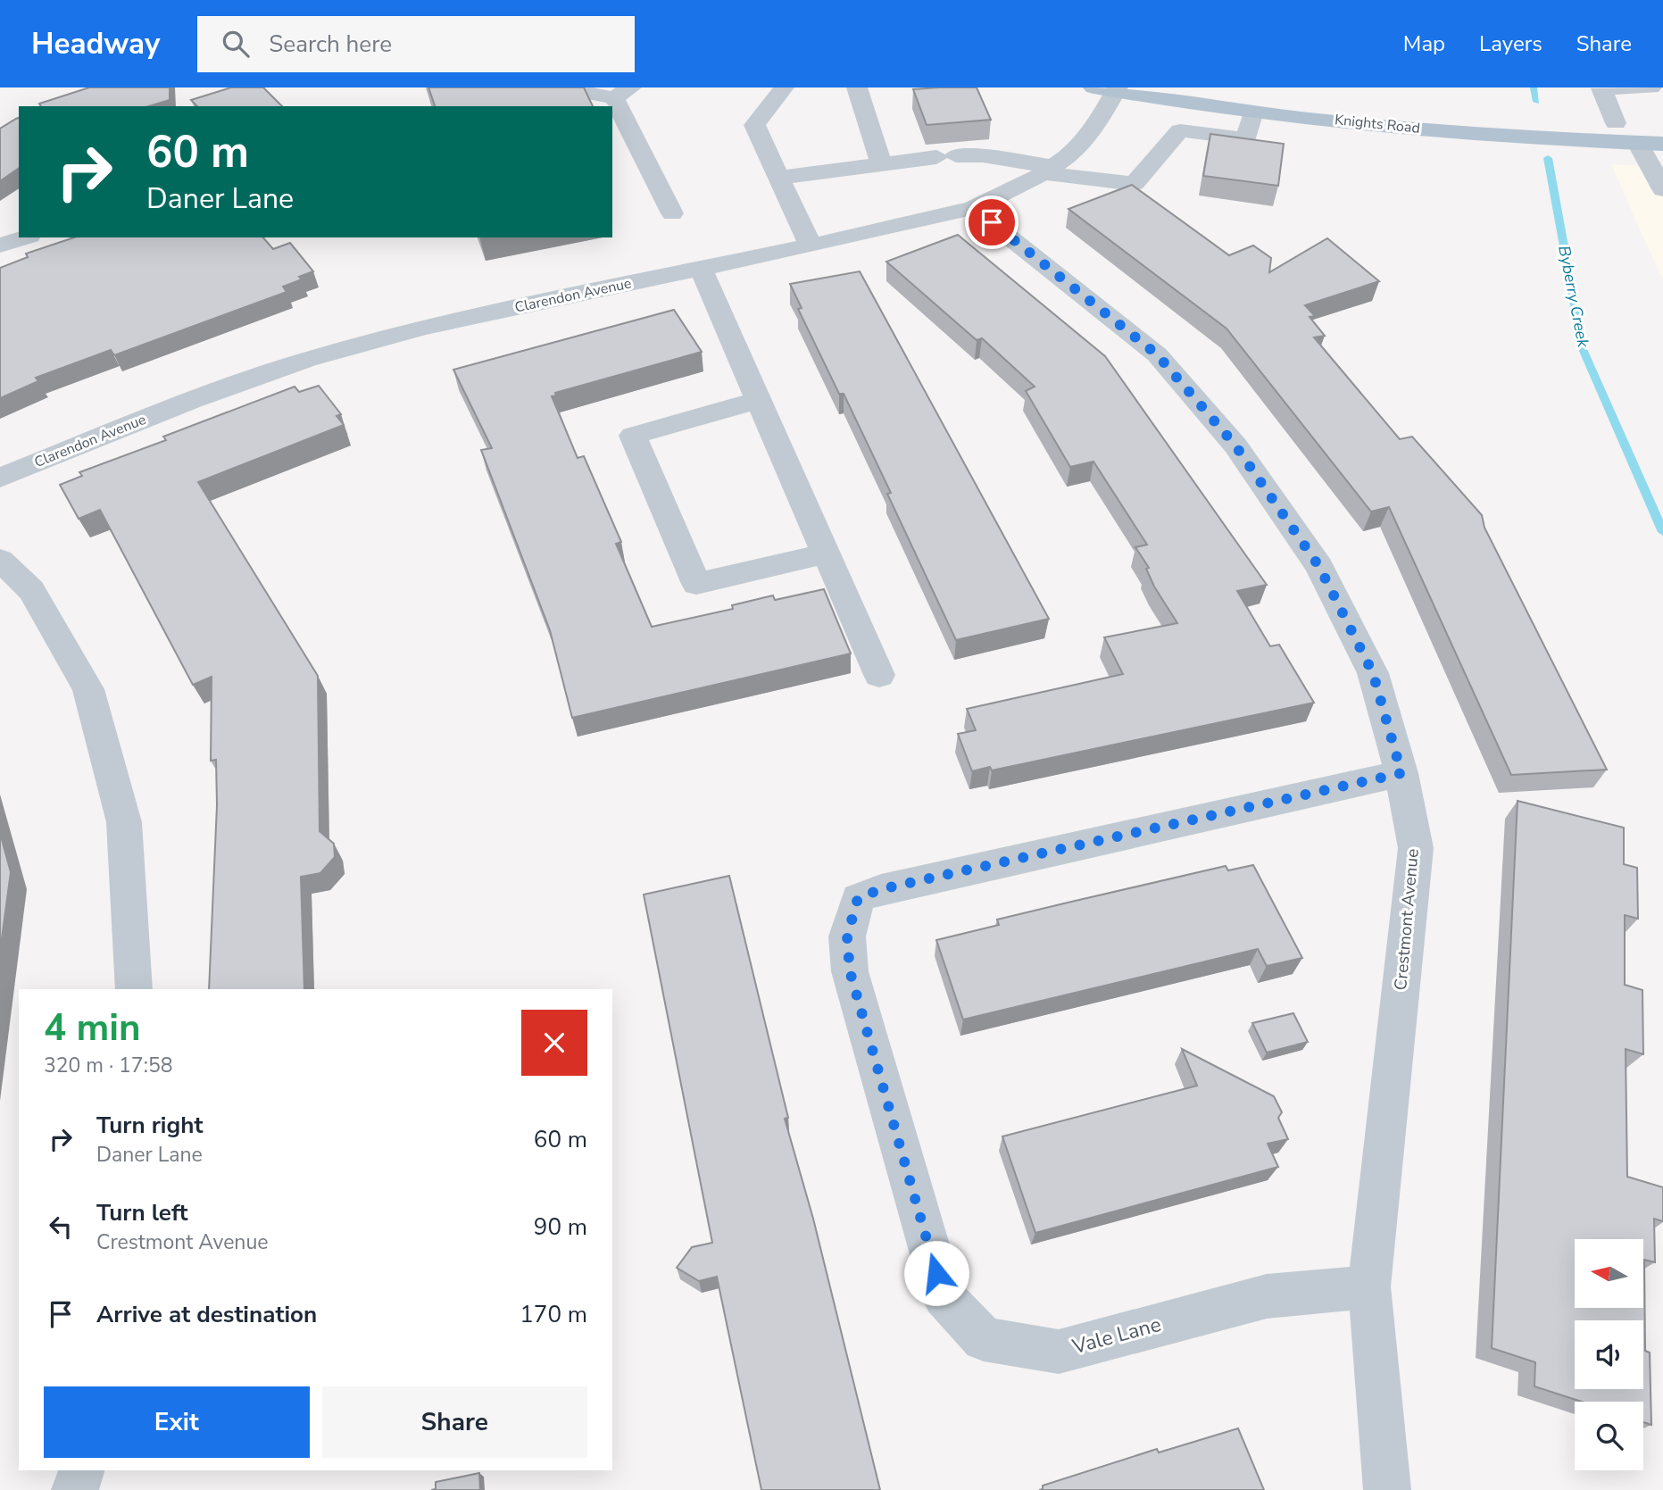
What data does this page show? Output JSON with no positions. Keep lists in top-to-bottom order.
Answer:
{
  "streets": {
    "main road": ["Knights Road"],
    "street": ["Clarendon Avenue", "Crestmont Avenue", "Vale Lane"]
  },
  "crossings": [
    ["Knights Road", "Clarendon Avenue"],
    ["Clarendon Avenue", "Crestmont Avenue"],
    ["Crestmont Avenue", "Vale Lane"]
  ],
  "water": ["Byberry Creek"],
  "north": "left",
  "page": {
    "header": "Headway",
    "search": "Search here",
    "nav": ["Map", "Layers", "Share"],
    "turn": ["60 m", "Daner Lane"],
    "heading": ["4 min", "320 m · 17:58"],
    "list": [
      {
        "name": "Turn right",
        "note": "Daner Lane",
        "value": "60 m"
      },
      {
        "name": "Turn left",
        "note": "Crestmont Avenue",
        "value": "90 m"
      },
      {
        "name": "Arrive at destination",
        "value": "170 m"
      }
    ],
    "buttons": ["Exit", "Share"]
  }
}
